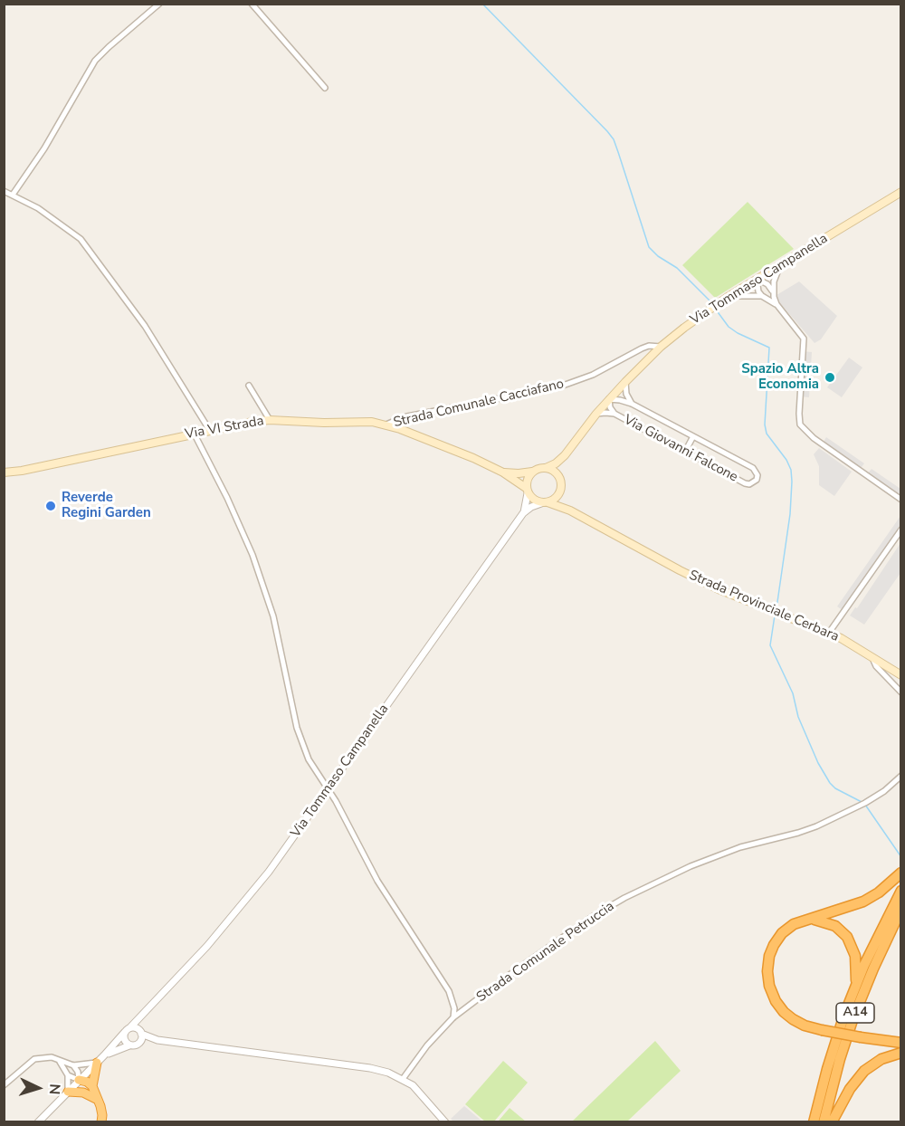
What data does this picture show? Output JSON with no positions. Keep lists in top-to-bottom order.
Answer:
{
  "streets": {
    "highway": ["A14"],
    "main road": ["Via Tommaso Campanella", "Via VI Strada", "Strada Provinciale Cerbara"],
    "street": ["Strada Comunale Cacciafano", "Via Giovanni Falcone", "Strada Comunale Petruccia"]
  },
  "crossings": [
    ["Via Tommaso Campanella", "Strada Comunale Cacciafano"],
    ["Via Tommaso Campanella", "Via VI Strada"],
    ["Via Tommaso Campanella", "Via Giovanni Falcone"],
    ["Via Tommaso Campanella", "Strada Provinciale Cerbara"],
    ["Strada Comunale Cacciafano", "Via VI Strada"],
    ["Via VI Strada", "Strada Provinciale Cerbara"]
  ],
  "places": ["Spazio Altra Economia", "Reverde Regini Garden"],
  "north": "right"
}
